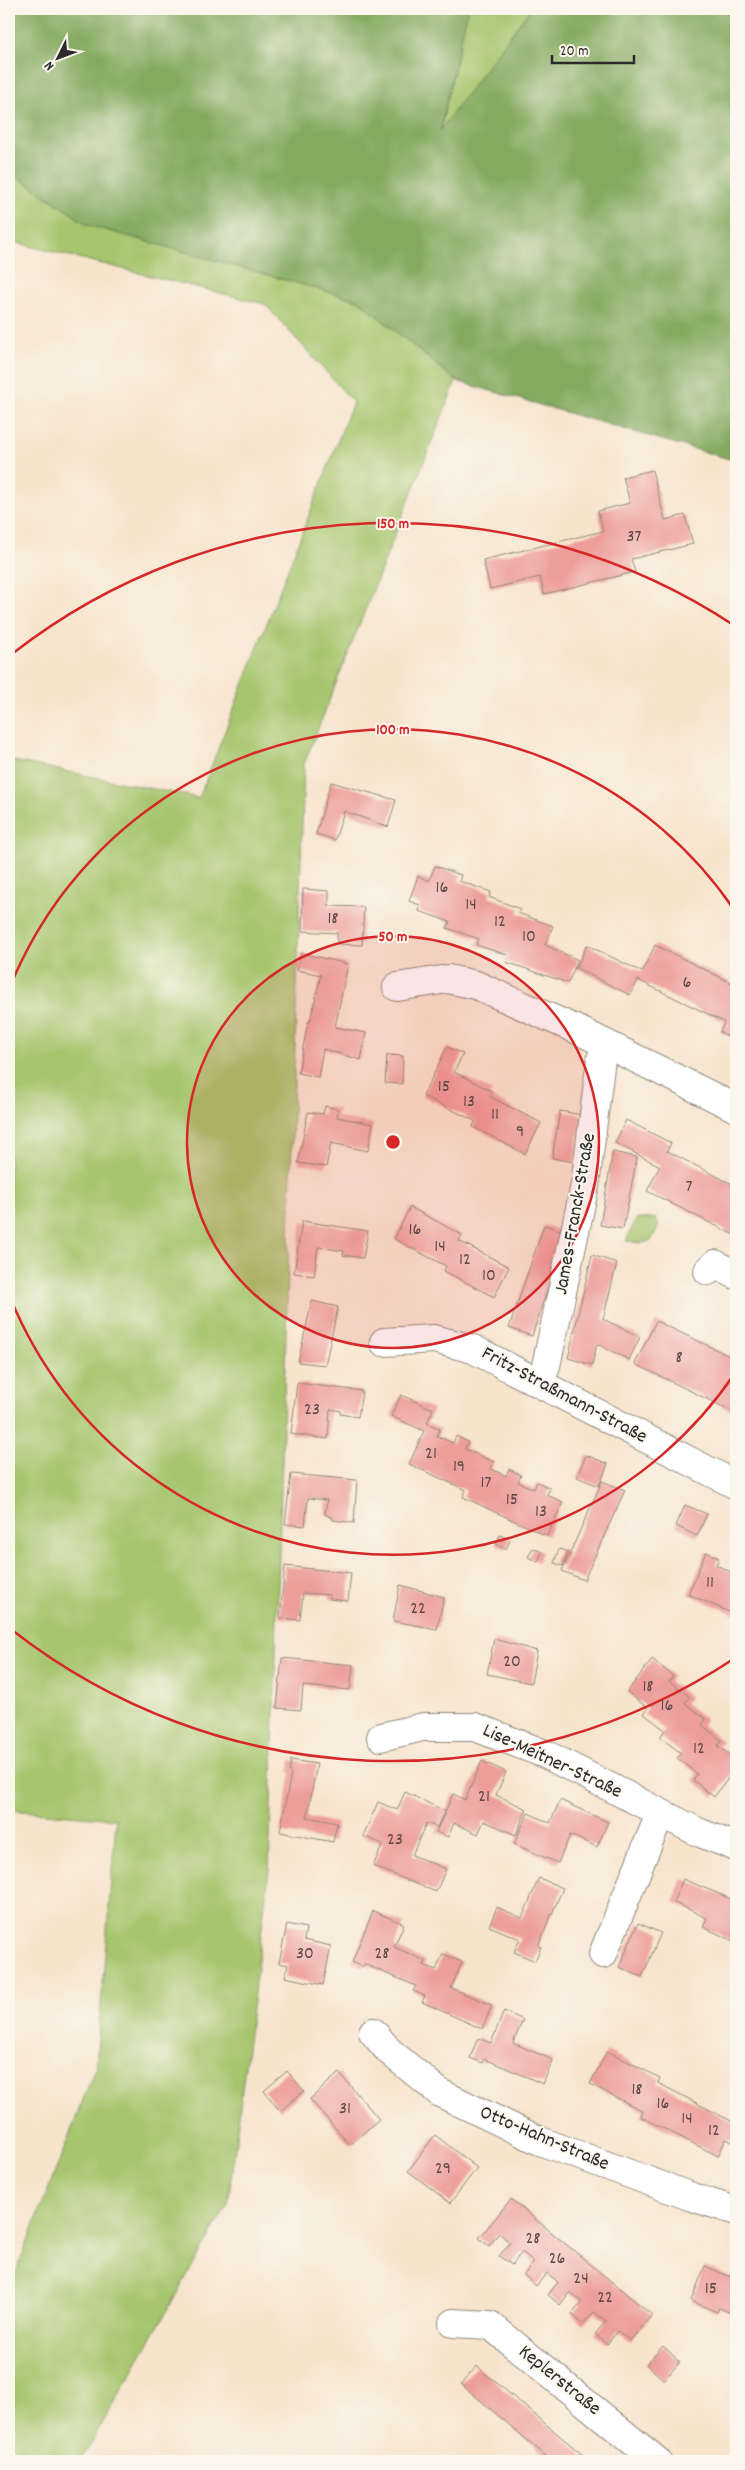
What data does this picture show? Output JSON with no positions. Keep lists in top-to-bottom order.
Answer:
{
  "streets": {
    "street": [
      "James-Franck-Straße",
      "Fritz-Straßmann-Straße",
      "Lise-Meitner-Straße",
      "Otto-Hahn-Straße",
      "Keplerstraße"
    ]
  },
  "crossings": [
    ["James-Franck-Straße", "Fritz-Straßmann-Straße"]
  ],
  "house_numbers": [
    "37",
    "16",
    "14",
    "18",
    "12",
    "10",
    "6",
    "15",
    "13",
    "11",
    "9",
    "7",
    "16",
    "14",
    "12",
    "10",
    "8",
    "23",
    "21",
    "19",
    "17",
    "15",
    "13",
    "11",
    "22",
    "20",
    "18",
    "16",
    "12",
    "21",
    "23",
    "30",
    "28",
    "18",
    "16",
    "31",
    "14",
    "12",
    "29",
    "28",
    "26",
    "24",
    "15",
    "22"
  ],
  "scale_bar": "20 m",
  "north": "bottom left",
  "rings": ["150 m", "100 m", "50 m"]
}
